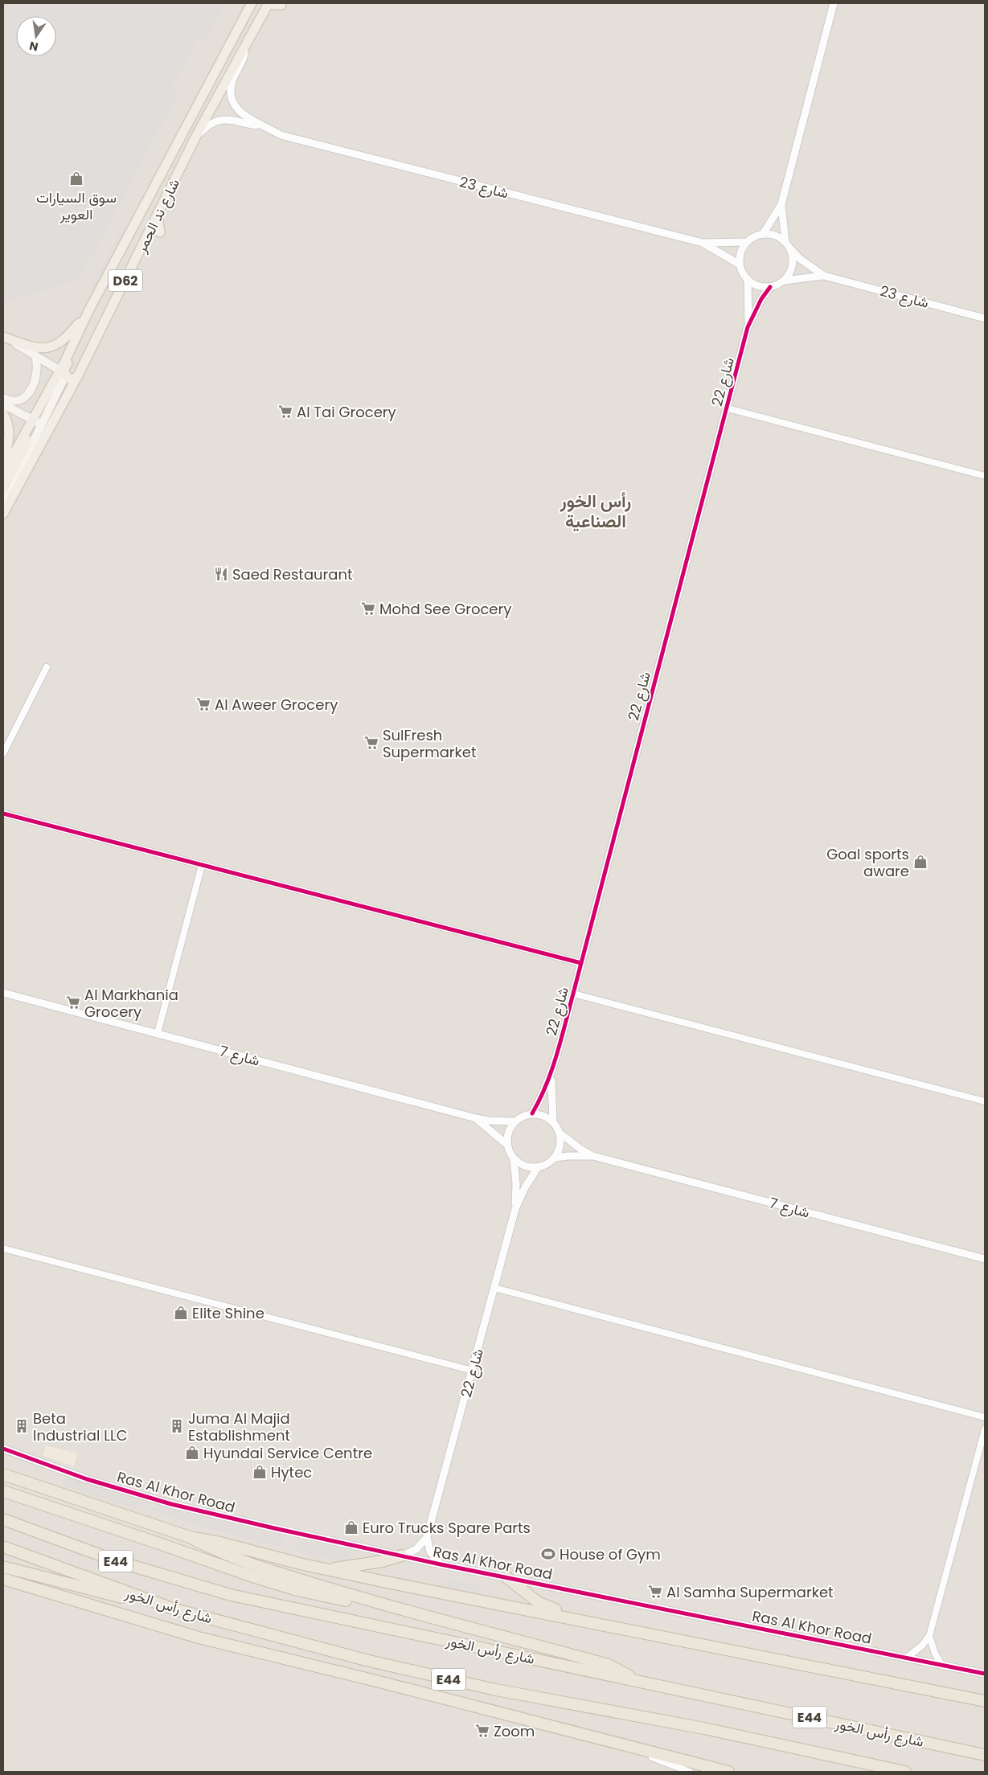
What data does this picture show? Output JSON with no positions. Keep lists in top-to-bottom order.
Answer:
{
  "streets": {
    "highway": ["E44", "شارع رأس الخور"],
    "main road": ["شارع ند الحمر", "D62"],
    "street": [
      "شارع 23",
      "شارع 22",
      "شارع 7",
      "Ras Al Khor Road"
    ]
  },
  "crossings": [
    ["شارع 23", "شارع ند الحمر"],
    ["شارع 23", "شارع 22"],
    ["شارع 22", "شارع 7"]
  ],
  "districts": ["رأس الخور الصناعية"],
  "places": {
    "shop": [
      "سوق السيارات العوير",
      "Goal sports aware",
      "Elite Shine",
      "Hyundai Service Centre",
      "Hytec",
      "Euro Trucks Spare Parts"
    ],
    "supermarket": [
      "Al Tai Grocery",
      "Mohd See Grocery",
      "Al Aweer Grocery",
      "SulFresh Supermarket",
      "Al Markhania Grocery",
      "Al Samha Supermarket",
      "Zoom"
    ],
    "restaurant": ["Saed Restaurant"],
    "building": ["Beta Industrial LLC", "Juma Al Majid Establishment"],
    "sports": ["House of Gym"]
  },
  "north": "bottom"
}
